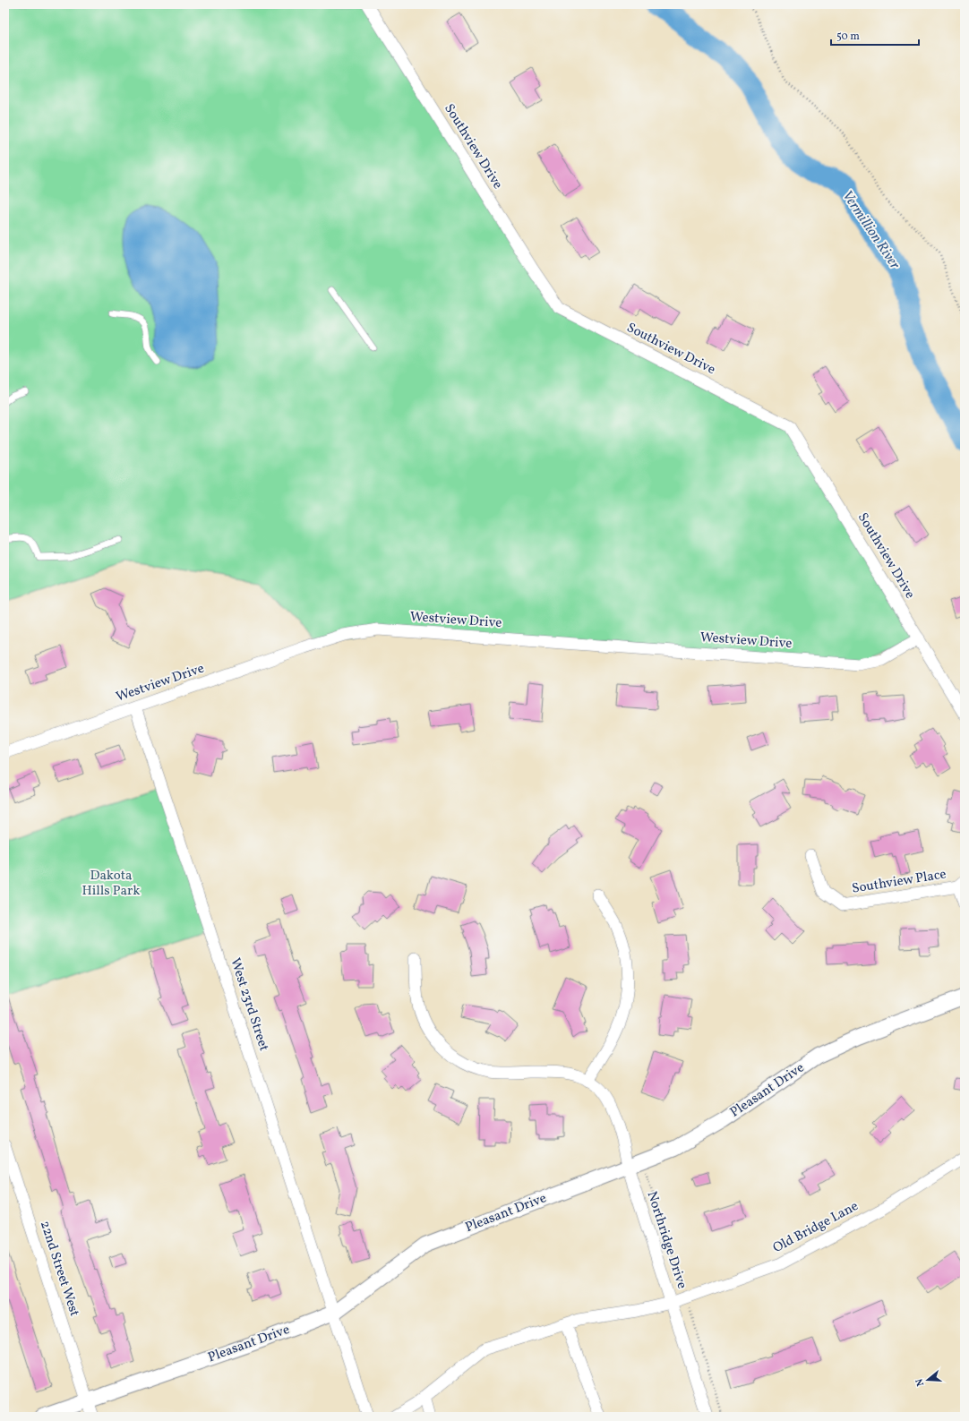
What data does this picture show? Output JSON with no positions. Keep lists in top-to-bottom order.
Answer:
{
  "streets": {
    "street": [
      "Southview Drive",
      "Westview Drive",
      "Southview Place",
      "West 23rd Street",
      "Pleasant Drive",
      "Old Bridge Lane",
      "Northridge Drive",
      "22nd Street West"
    ]
  },
  "crossings": [
    ["Southview Drive", "Westview Drive"],
    ["Westview Drive", "West 23rd Street"],
    ["West 23rd Street", "Pleasant Drive"],
    ["Pleasant Drive", "Northridge Drive"],
    ["Pleasant Drive", "22nd Street West"],
    ["Old Bridge Lane", "Northridge Drive"]
  ],
  "water": ["Vermillion River"],
  "parks": ["Dakota Hills Park"],
  "scale_bar": "50 m",
  "north": "left"
}
